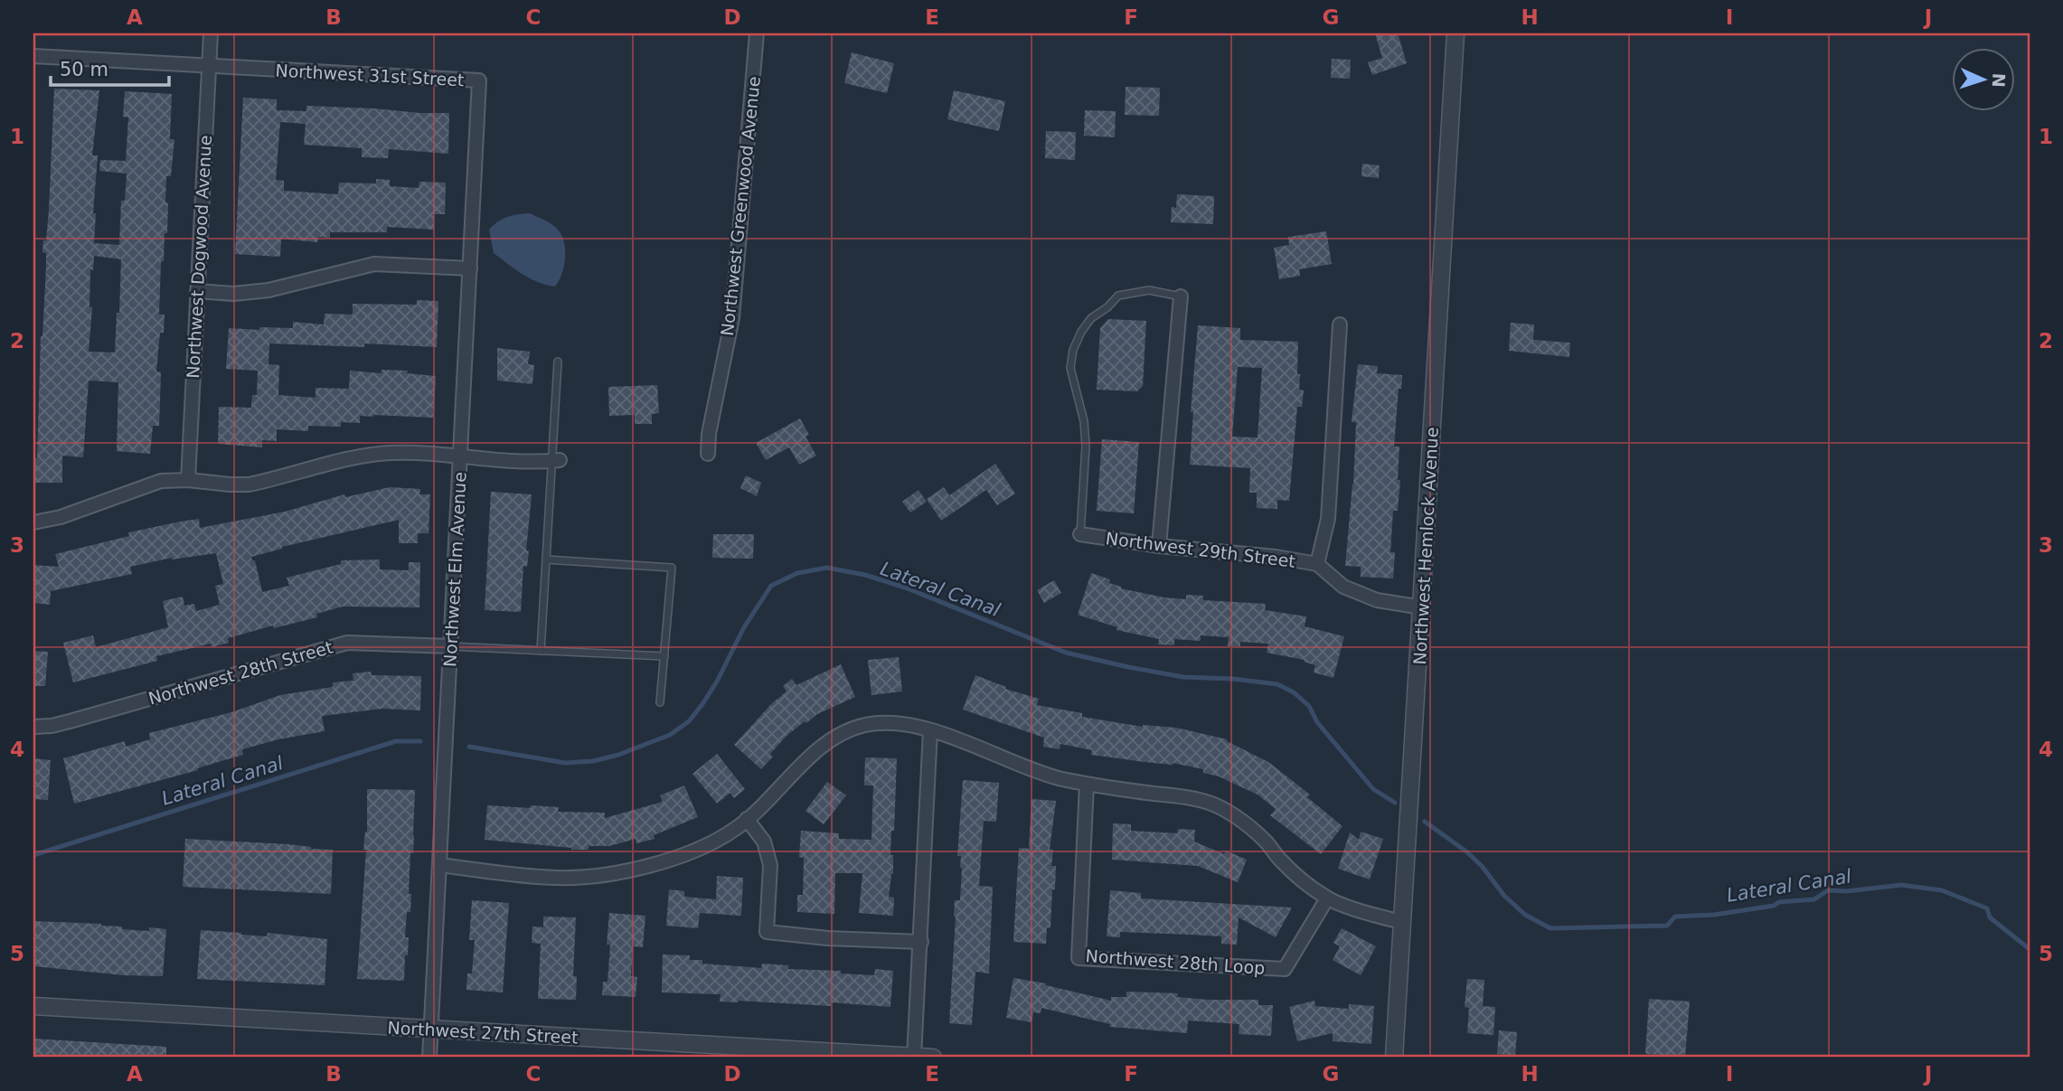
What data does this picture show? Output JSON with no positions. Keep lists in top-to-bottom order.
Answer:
{
  "streets": {
    "street": [
      "Northwest 31st Street",
      "Northwest Greenwood Avenue",
      "Northwest Dogwood Avenue",
      "Northwest Hemlock Avenue",
      "Northwest 29th Street",
      "Northwest Elm Avenue",
      "Northwest 28th Street",
      "Northwest 28th Loop",
      "Northwest 27th Street"
    ]
  },
  "crossings": [
    ["Northwest 31st Street", "Northwest Dogwood Avenue"],
    ["Northwest 31st Street", "Northwest Elm Avenue"],
    ["Northwest Hemlock Avenue", "Northwest 29th Street"],
    ["Northwest Elm Avenue", "Northwest 28th Street"],
    ["Northwest Elm Avenue", "Northwest 27th Street"]
  ],
  "water": ["Lateral Canal"],
  "scale_bar": "50 m",
  "north": "right",
  "grid": {
    "columns": [
      "A",
      "B",
      "C",
      "D",
      "E",
      "F",
      "G",
      "H",
      "I",
      "J"
    ],
    "rows": [
      "1",
      "2",
      "3",
      "4",
      "5"
    ]
  }
}
